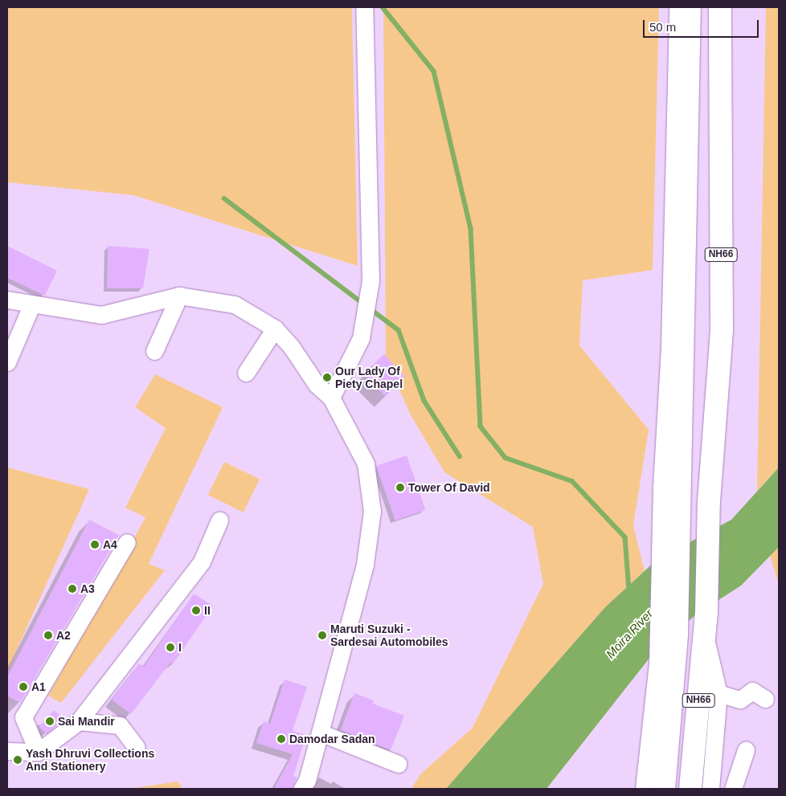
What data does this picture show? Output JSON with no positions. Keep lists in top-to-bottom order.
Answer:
{
  "streets": {
    "highway": ["NH66"]
  },
  "water": ["Moira River"],
  "places": [
    "Our Lady Of Piety Chapel",
    "Tower Of David",
    "A4",
    "A3",
    "II",
    "A2",
    "Maruti Suzuki - Sardesai Automobiles",
    "I",
    "A1",
    "Sai Mandir",
    "Damodar Sadan",
    "Yash Dhruvi Collections And Stationery"
  ],
  "scale_bar": "50 m"
}
